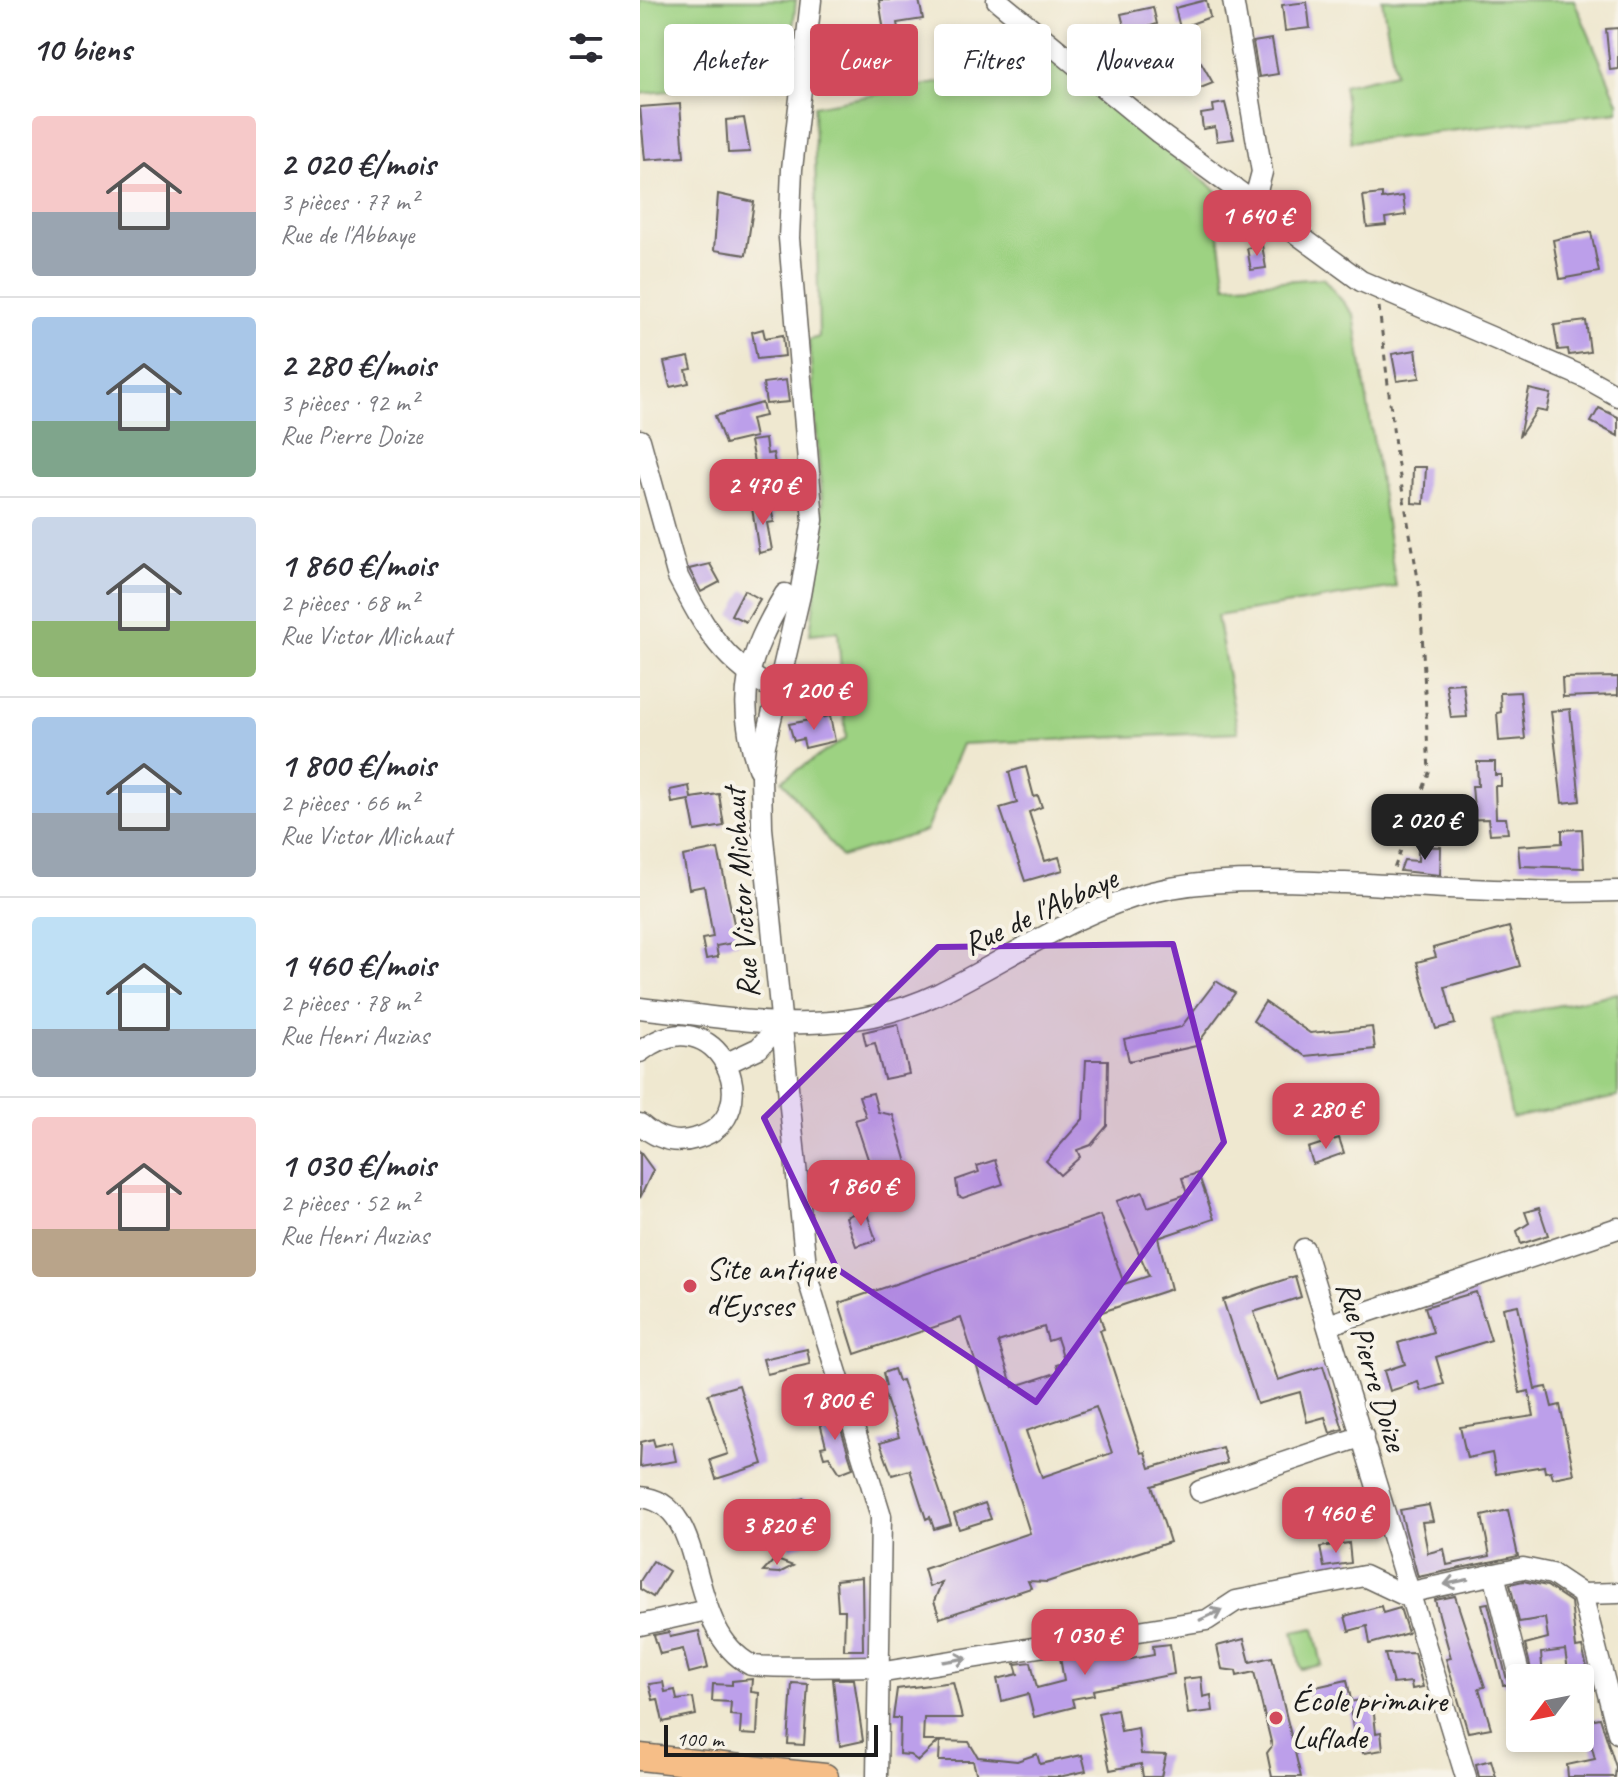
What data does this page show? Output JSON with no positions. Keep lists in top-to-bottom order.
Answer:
{
  "streets": {
    "street": ["Rue Victor Michaut", "Rue de l'Abbaye", "Rue Pierre Doize"]
  },
  "crossings": [
    ["Rue Victor Michaut", "Rue de l'Abbaye"]
  ],
  "places": ["Site antique d'Eysses", "École primaire Luflade"],
  "scale_bar": "100 m",
  "north": "bottom left",
  "page": {
    "heading": "10 biens",
    "chip": [
      "Acheter",
      "Louer",
      "Filtres",
      "Nouveau"
    ],
    "list": [
      {
        "name": "2 020 €/mois",
        "note": "3 pièces · 77 m² · Rue de l'Abbaye"
      },
      {
        "name": "2 280 €/mois",
        "note": "3 pièces · 92 m² · Rue Pierre Doize"
      },
      {
        "name": "1 860 €/mois",
        "note": "2 pièces · 68 m² · Rue Victor Michaut"
      },
      {
        "name": "1 800 €/mois",
        "note": "2 pièces · 66 m² · Rue Victor Michaut"
      },
      {
        "name": "1 460 €/mois",
        "note": "2 pièces · 78 m² · Rue Henri Auzias"
      },
      {
        "name": "1 030 €/mois",
        "note": "2 pièces · 52 m² · Rue Henri Auzias"
      }
    ],
    "price": [
      "1 640 €",
      "2 470 €",
      "1 200 €",
      "2 020 €",
      "2 280 €",
      "1 860 €",
      "1 800 €",
      "1 460 €",
      "3 820 €",
      "1 030 €"
    ],
    "scale": "100 m"
  }
}
